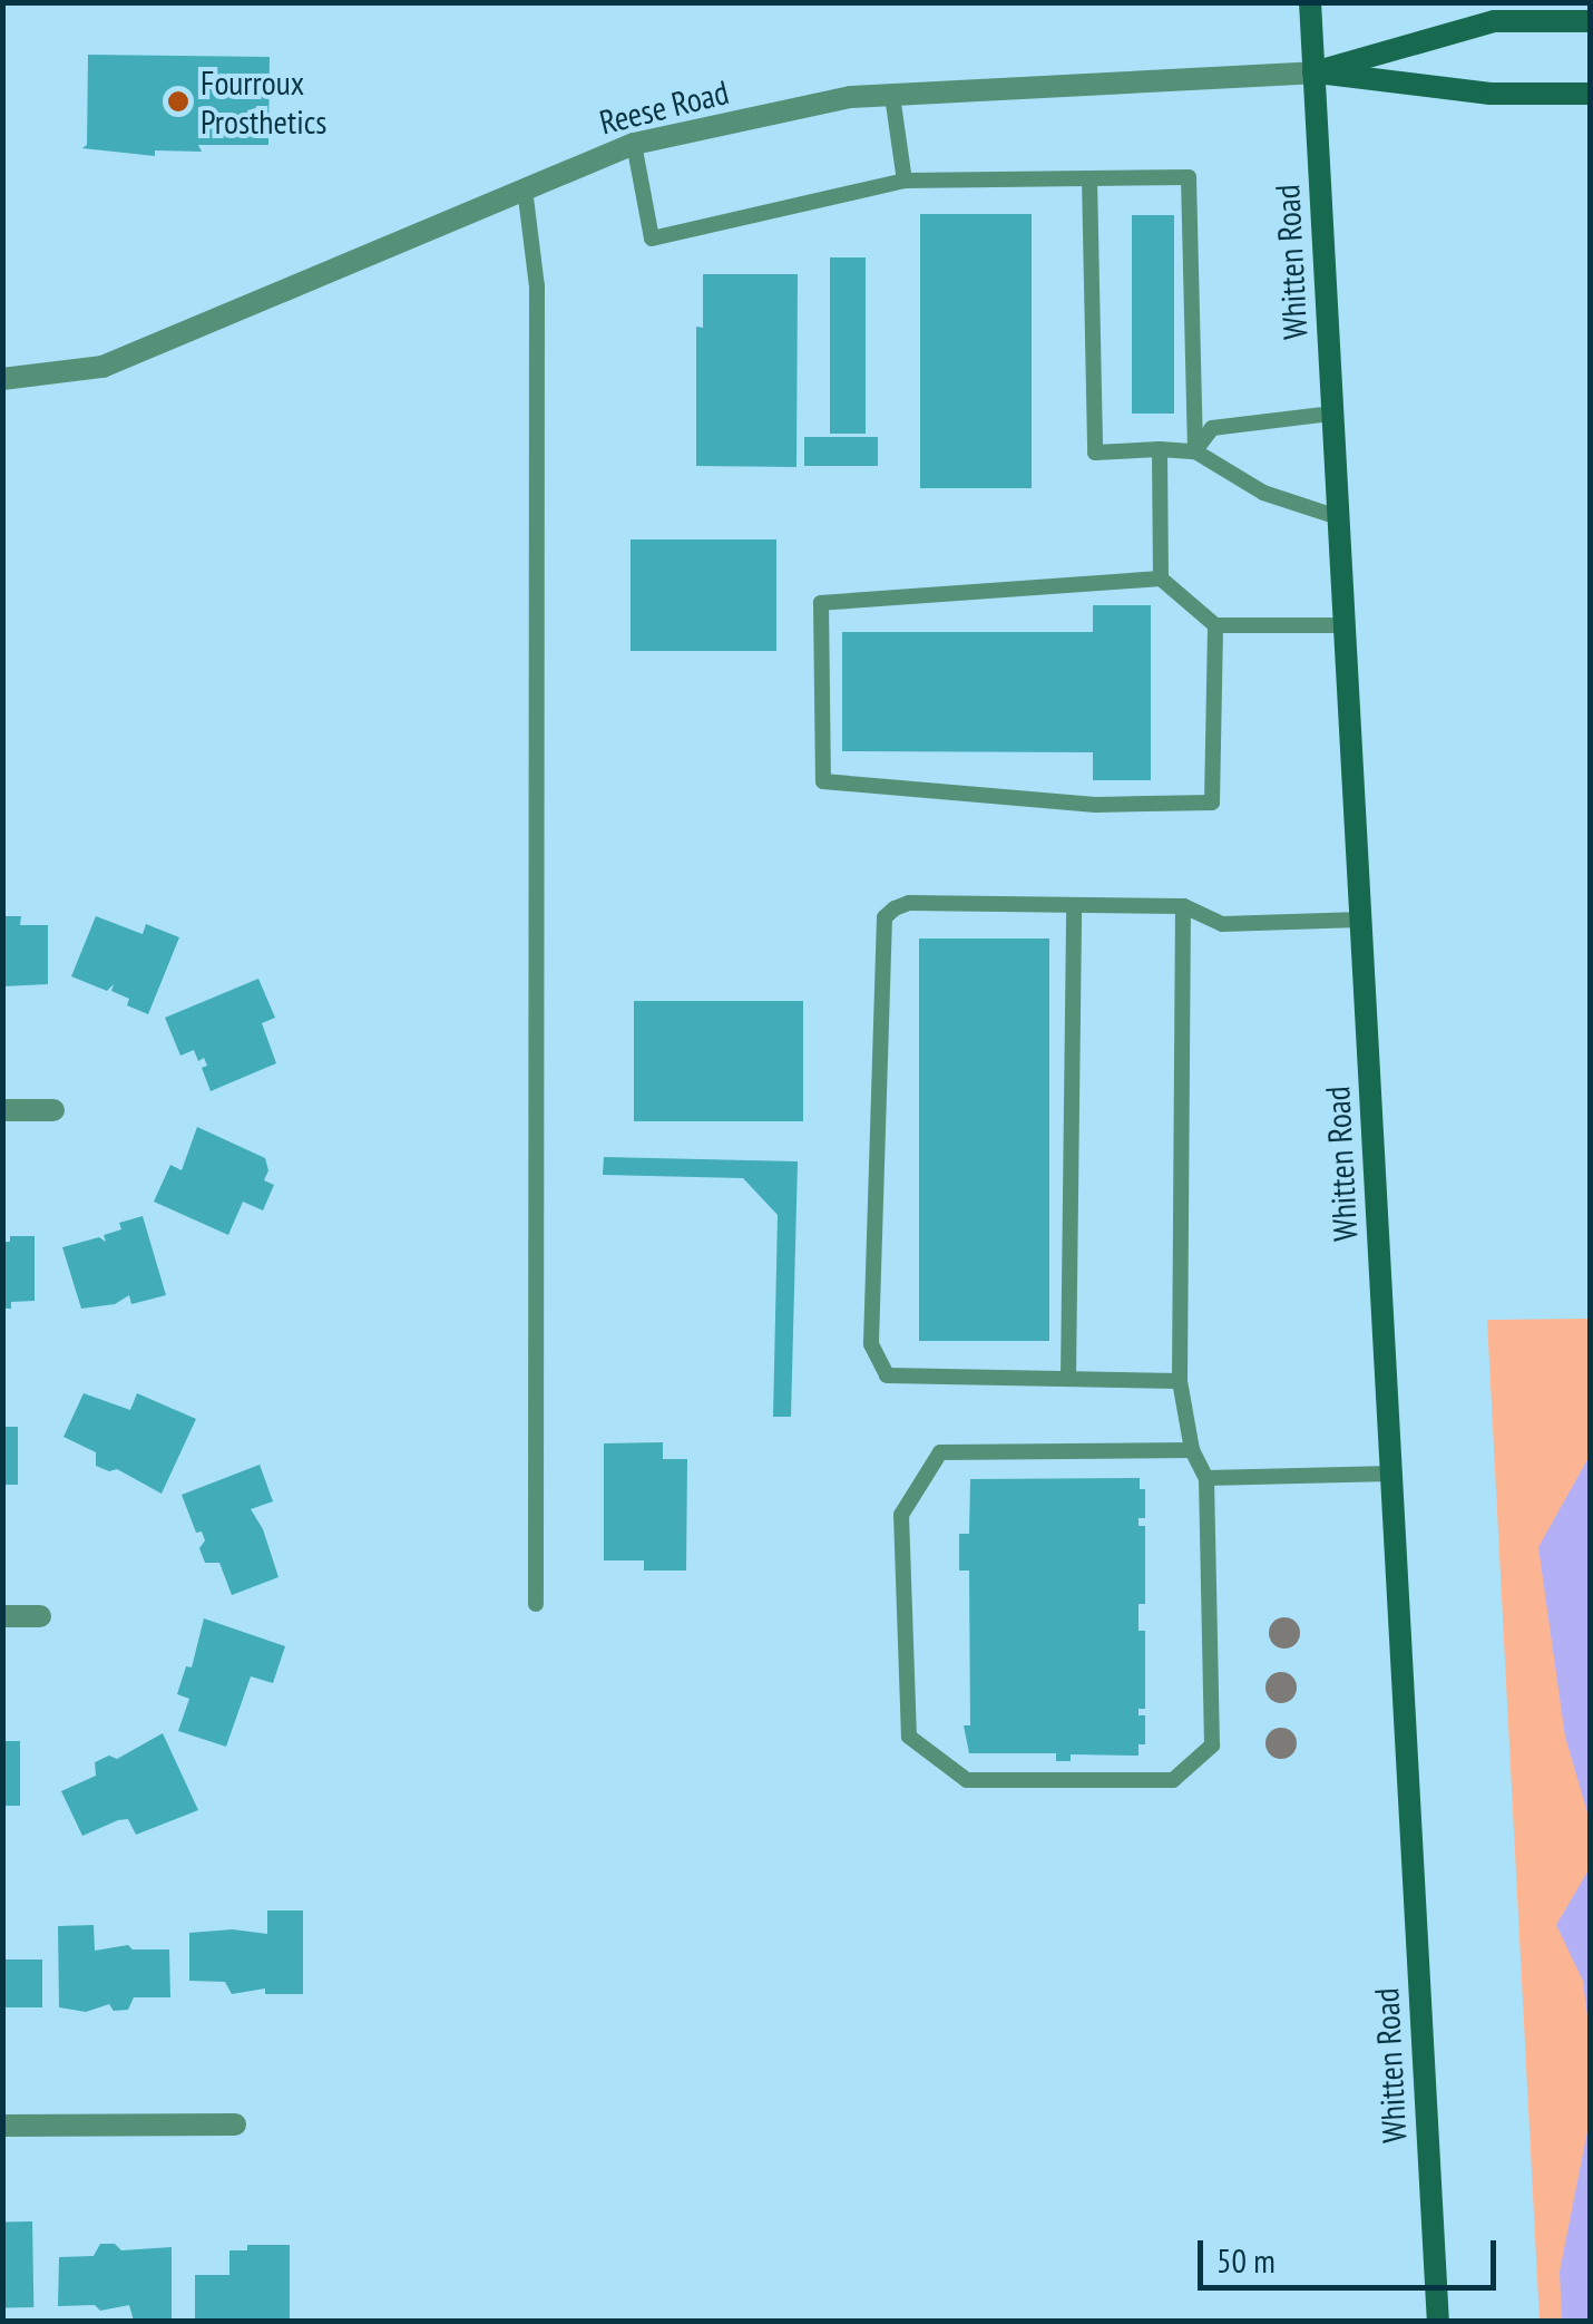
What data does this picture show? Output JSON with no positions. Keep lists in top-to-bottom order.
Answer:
{
  "streets": {
    "main road": ["Reese Road", "Whitten Road"]
  },
  "crossings": [
    ["Reese Road", "Whitten Road"]
  ],
  "places": ["Fourroux Prosthetics"],
  "scale_bar": "50 m"
}
